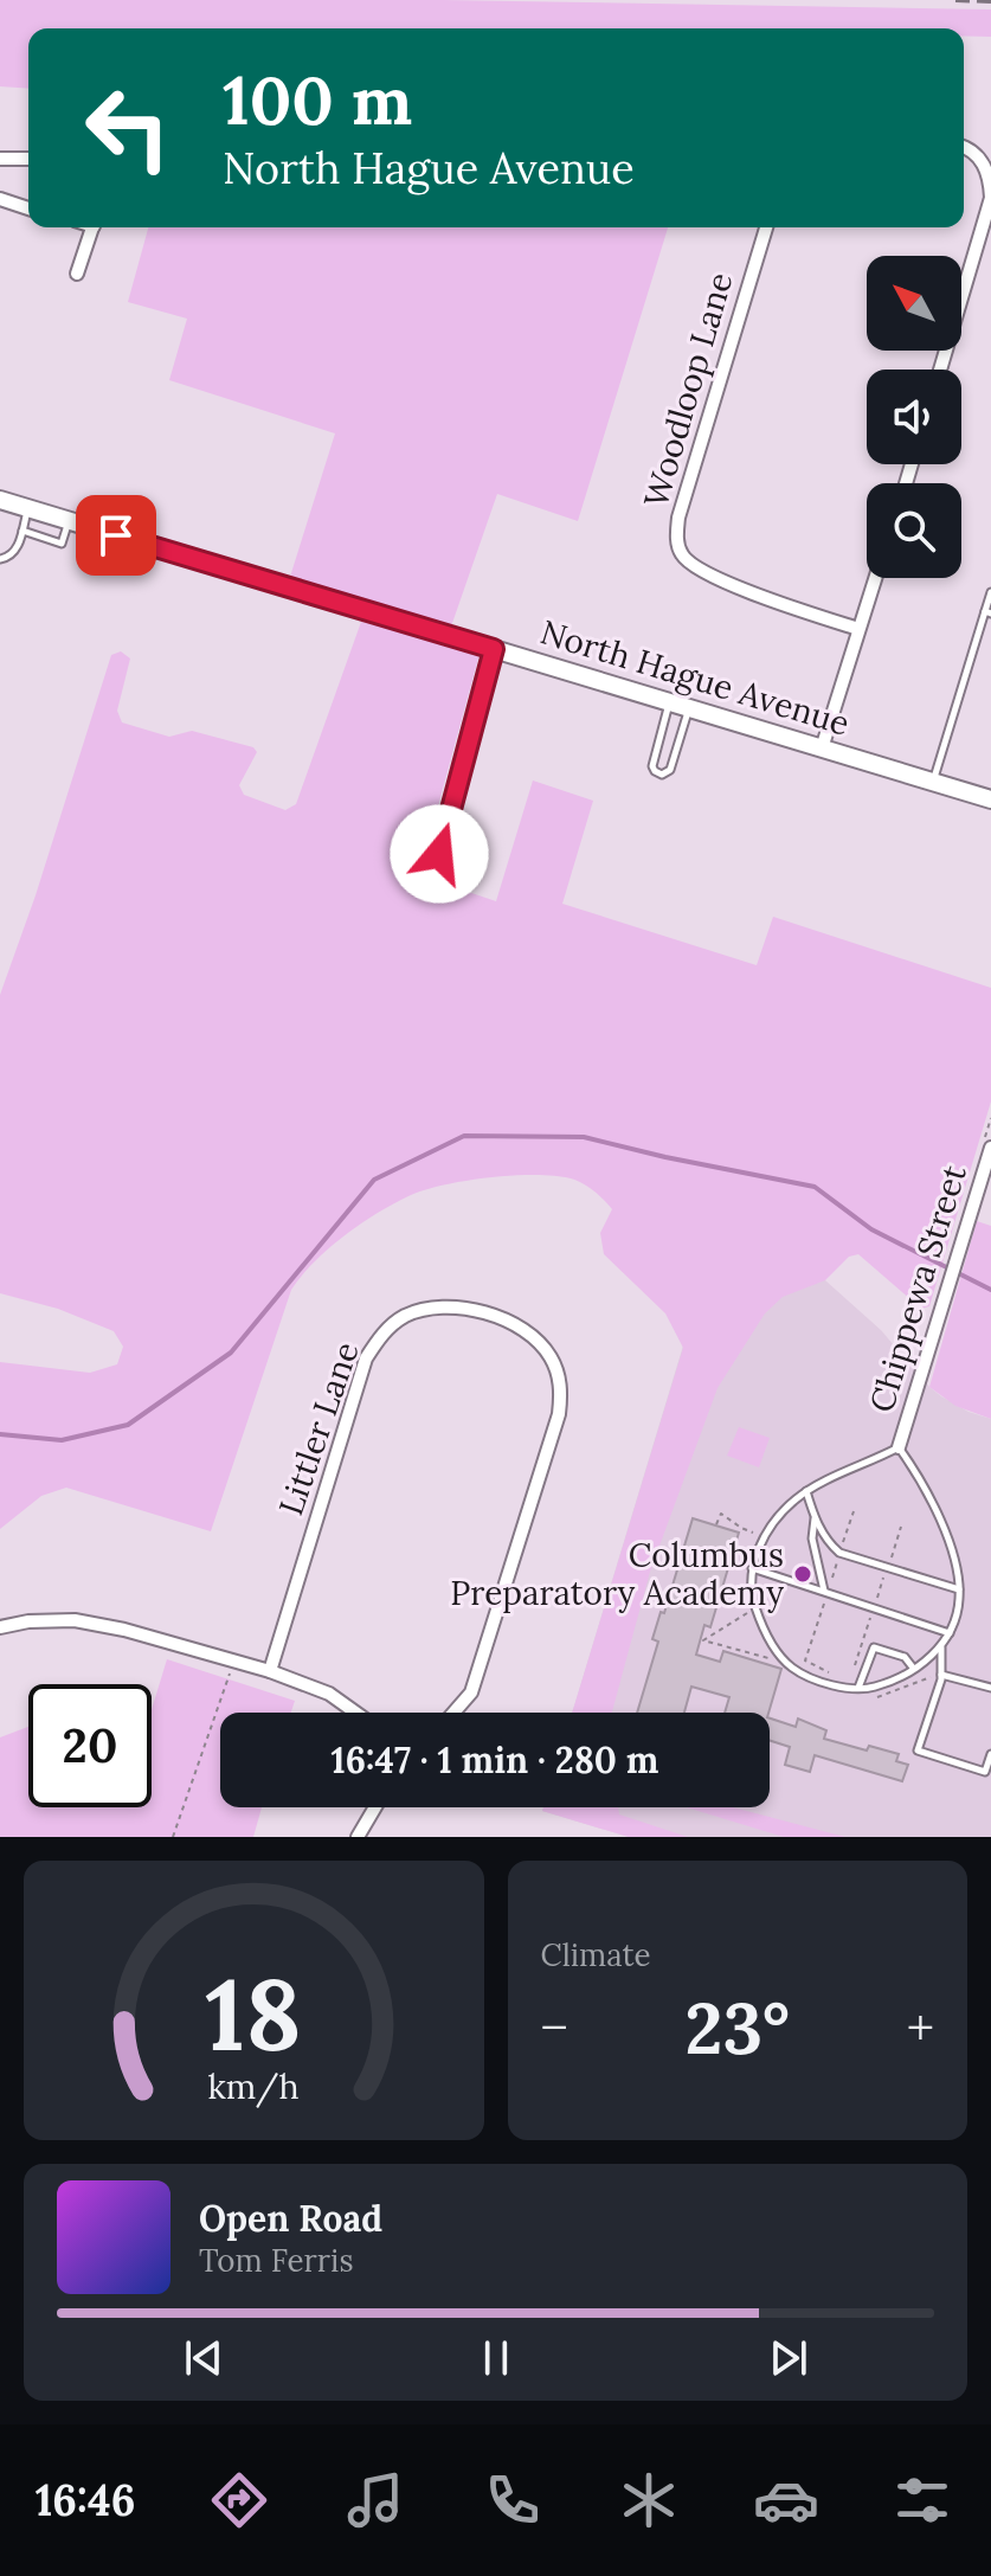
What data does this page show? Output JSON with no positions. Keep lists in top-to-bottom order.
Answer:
{
  "streets": {
    "main road": ["North Hague Avenue"],
    "street": ["Woodloop Lane", "Chippewa Street", "Littler Lane"]
  },
  "places": ["Columbus Preparatory Academy"],
  "north": "top left",
  "page": {
    "turn": ["100 m", "North Hague Avenue"],
    "limit": "20",
    "trip": "16:47 · 1 min · 280 m",
    "tile": "Climate",
    "heat": ["−", "23°", "+"],
    "song": ["Open Road", "Tom Ferris"],
    "tabs": "16:46",
    "gauge": ["18", "km/h"]
  }
}
